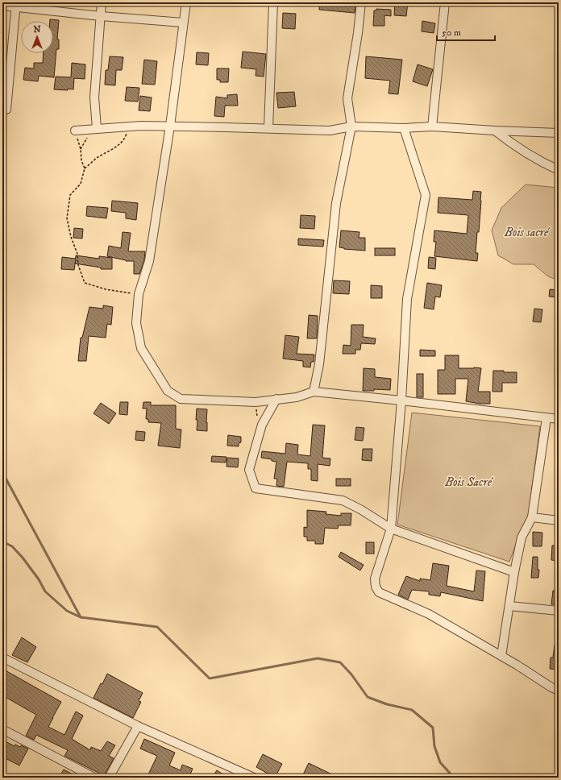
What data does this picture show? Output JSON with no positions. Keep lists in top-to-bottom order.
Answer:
{
  "parks": ["Bois sacré", "Bois Sacré"],
  "scale_bar": "50 m",
  "north": "top"
}
